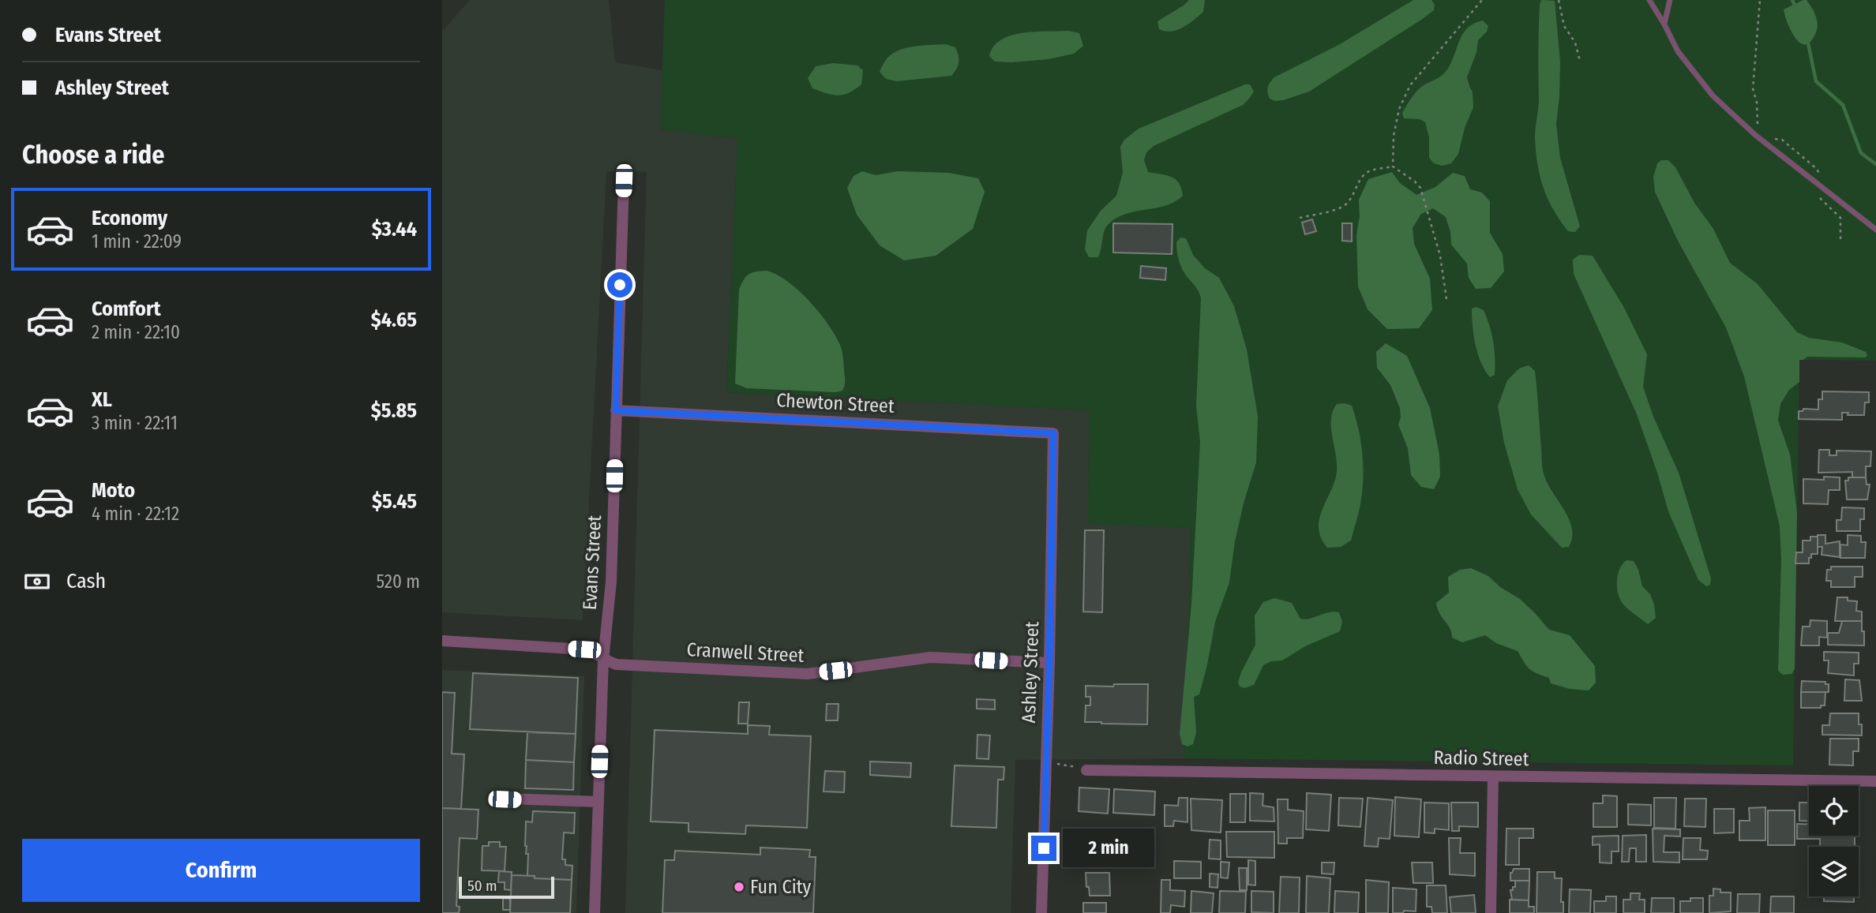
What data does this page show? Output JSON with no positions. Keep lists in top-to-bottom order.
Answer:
{
  "streets": {
    "street": [
      "Chewton Street",
      "Evans Street",
      "Cranwell Street",
      "Ashley Street",
      "Radio Street"
    ]
  },
  "crossings": [
    ["Chewton Street", "Evans Street"],
    ["Chewton Street", "Ashley Street"],
    ["Evans Street", "Cranwell Street"],
    ["Cranwell Street", "Ashley Street"]
  ],
  "places": ["Fun City"],
  "scale_bar": "50 m",
  "page": {
    "banner": ["Evans Street", "Ashley Street"],
    "heading": "Choose a ride",
    "list": [
      {
        "name": "Economy",
        "note": "1 min · 22:09",
        "value": "$3.44"
      },
      {
        "name": "Comfort",
        "note": "2 min · 22:10",
        "value": "$4.65"
      },
      {
        "name": "XL",
        "note": "3 min · 22:11",
        "value": "$5.85"
      },
      {
        "name": "Moto",
        "note": "4 min · 22:12",
        "value": "$5.45"
      }
    ],
    "pay": ["Cash", "520 m"],
    "buttons": "Confirm",
    "bubble": "2 min",
    "scale": "50 m"
  }
}
